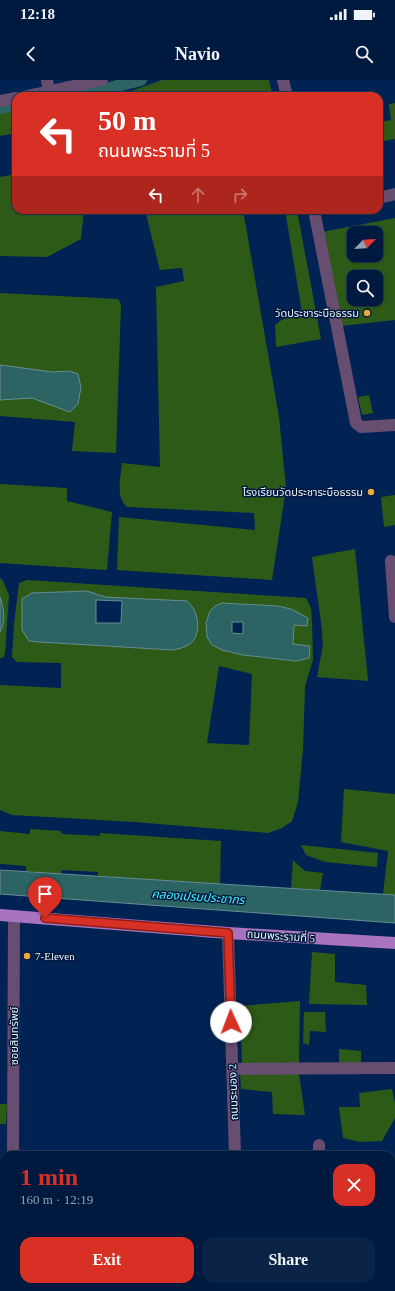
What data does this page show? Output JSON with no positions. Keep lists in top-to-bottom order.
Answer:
{
  "streets": {
    "main road": ["ถนนพระรามที่ 5"],
    "street": ["ซอยสินทรัพย์", "ถนนระนอง 2"]
  },
  "crossings": [
    ["ถนนพระรามที่ 5", "ซอยสินทรัพย์"],
    ["ถนนพระรามที่ 5", "ถนนระนอง 2"]
  ],
  "water": ["คลองเปรมประชากร"],
  "places": ["วัดประชาระบือธรรม", "โรงเรียนวัดประชาระบือธรรม", "7-Eleven"],
  "north": "top right",
  "page": {
    "status": "12:18",
    "header": "Navio",
    "turn": ["50 m", "ถนนพระรามที่ 5"],
    "heading": ["1 min", "160 m · 12:19"],
    "buttons": ["Exit", "Share"]
  }
}
